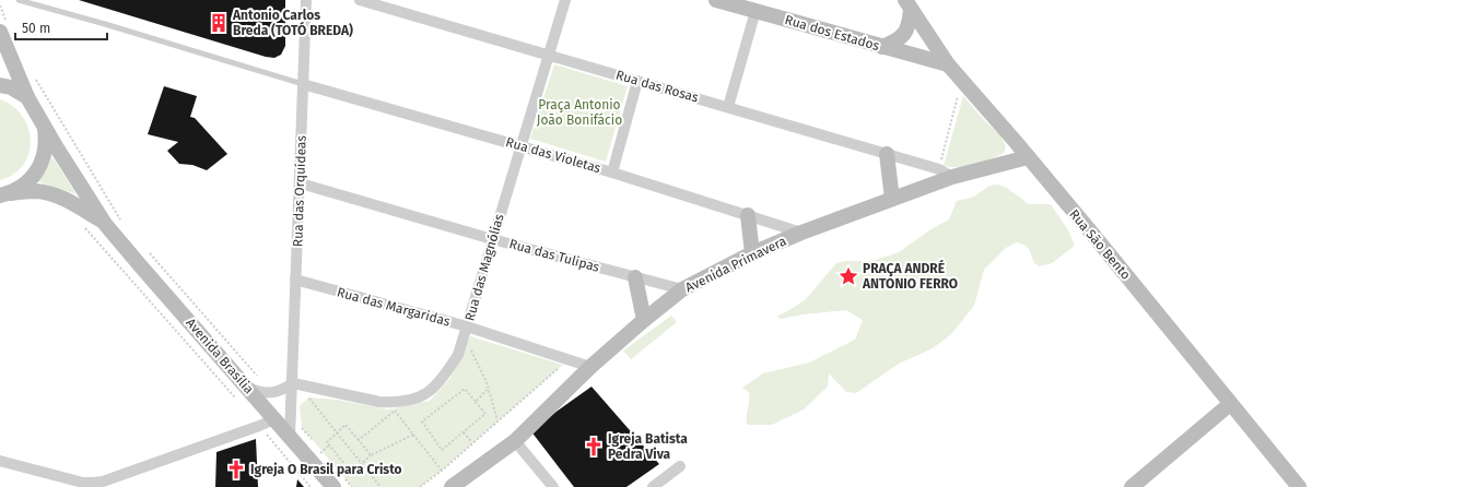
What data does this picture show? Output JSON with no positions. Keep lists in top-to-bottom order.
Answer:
{
  "streets": {
    "main road": [
      "Rua dos Estados",
      "Rua São Bento",
      "Avenida Primavera",
      "Avenida Brasília"
    ],
    "street": [
      "Rua das Rosas",
      "Rua das Violetas",
      "Rua das Orquídeas",
      "Rua das Tulipas",
      "Rua das Magnólias",
      "Rua das Margaridas"
    ]
  },
  "crossings": [
    ["Rua dos Estados", "Rua São Bento"],
    ["Rua das Rosas", "Avenida Primavera"],
    ["Rua das Rosas", "Rua das Magnólias"],
    ["Rua das Violetas", "Rua das Orquídeas"],
    ["Rua das Violetas", "Avenida Primavera"],
    ["Rua das Violetas", "Rua das Magnólias"],
    ["Rua das Orquídeas", "Rua das Tulipas"],
    ["Rua das Orquídeas", "Rua das Magnólias"],
    ["Rua das Orquídeas", "Rua das Margaridas"],
    ["Rua das Orquídeas", "Avenida Brasília"],
    ["Rua São Bento", "Avenida Primavera"],
    ["Rua das Tulipas", "Avenida Primavera"],
    ["Rua das Tulipas", "Rua das Magnólias"],
    ["Avenida Primavera", "Rua das Margaridas"],
    ["Rua das Magnólias", "Rua das Margaridas"]
  ],
  "parks": ["Praça Antonio João Bonifácio"],
  "places": {
    "building": ["Antonio Carlos Breda (TOTÓ BREDA)"],
    "place": ["PRAÇA ANDRÉ ANTONIO FERRO"],
    "church": ["Igreja Batista Pedra Viva", "Igreja O Brasil para Cristo"]
  },
  "scale_bar": "50 m"
}
